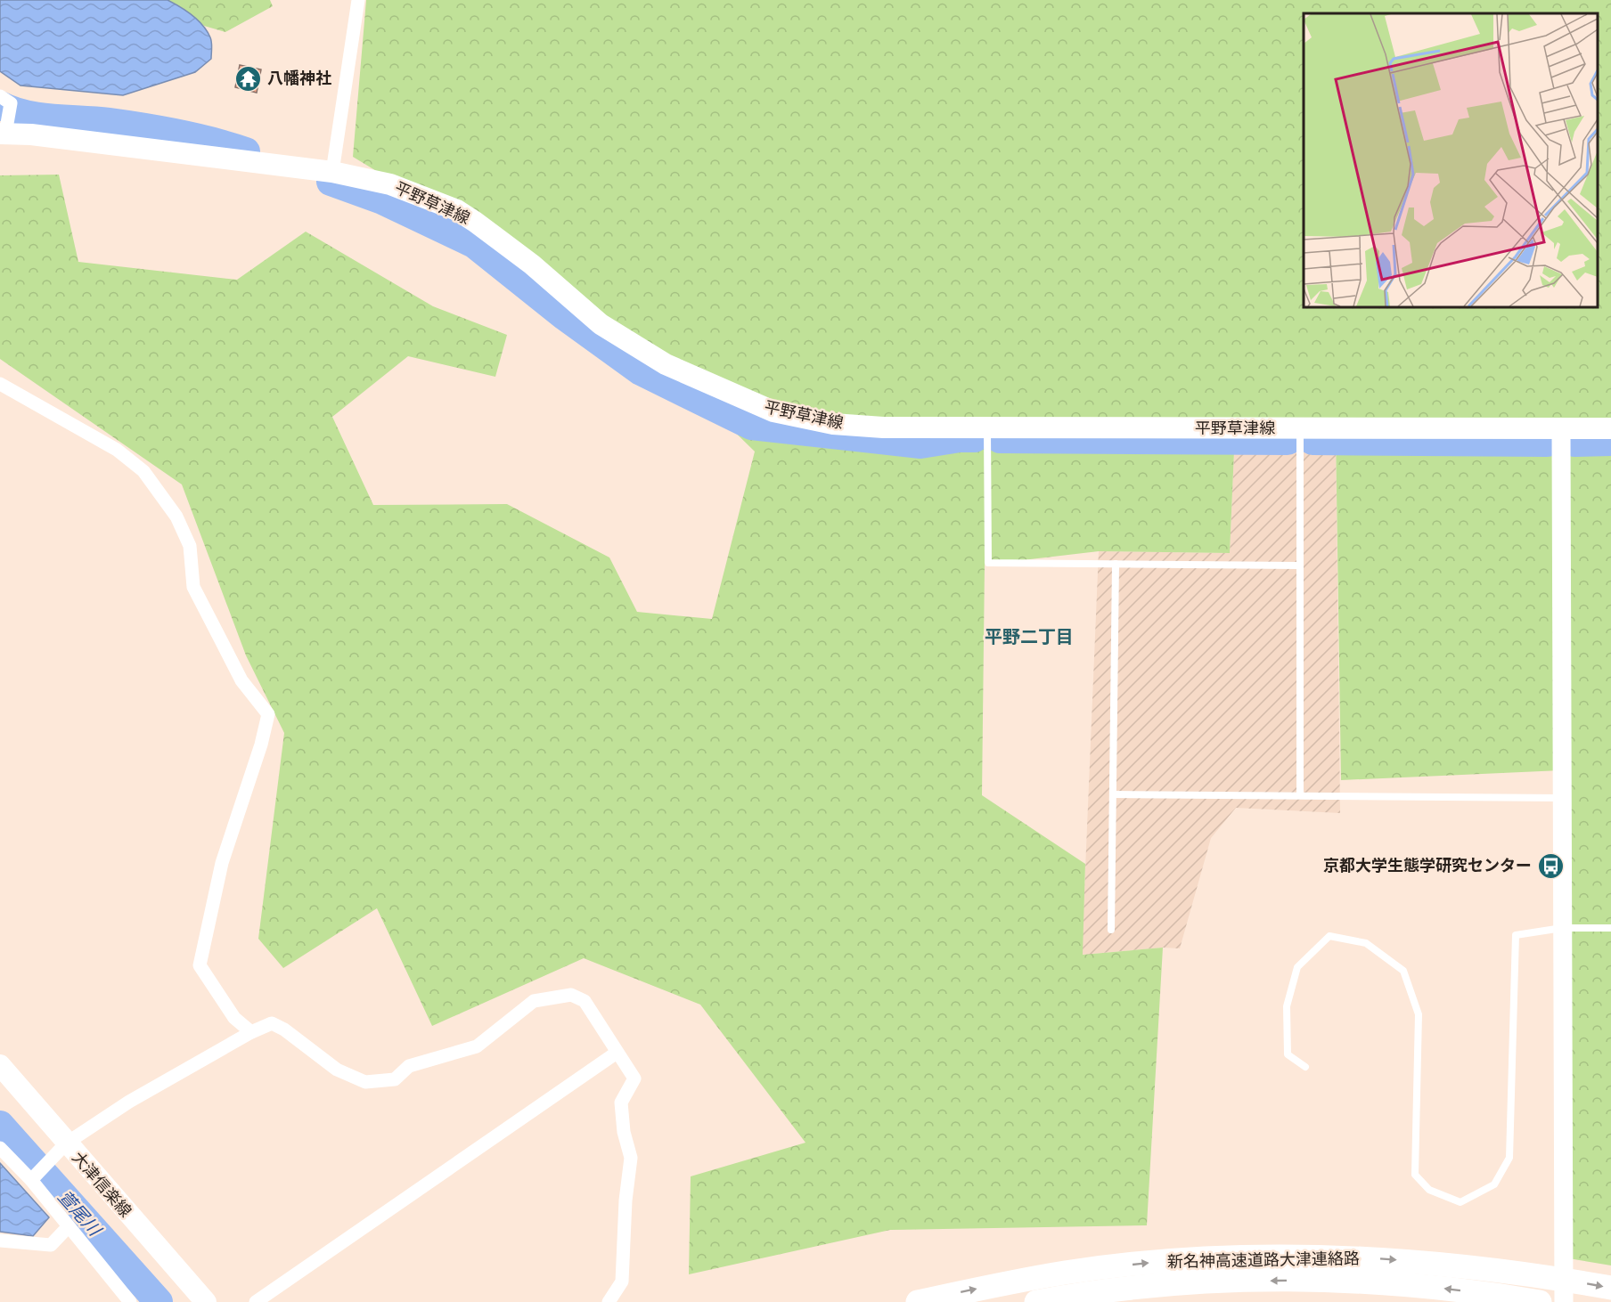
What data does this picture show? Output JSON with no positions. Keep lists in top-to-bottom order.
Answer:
{
  "streets": {
    "highway": ["新名神高速道路大津連絡路"],
    "main road": ["平野草津線", "大津信楽線"]
  },
  "districts": ["平野二丁目"],
  "water": ["萱尾川"],
  "places": {
    "temple": ["八幡神社"],
    "bus stop": ["京都大学生態学研究センター"]
  }
}
